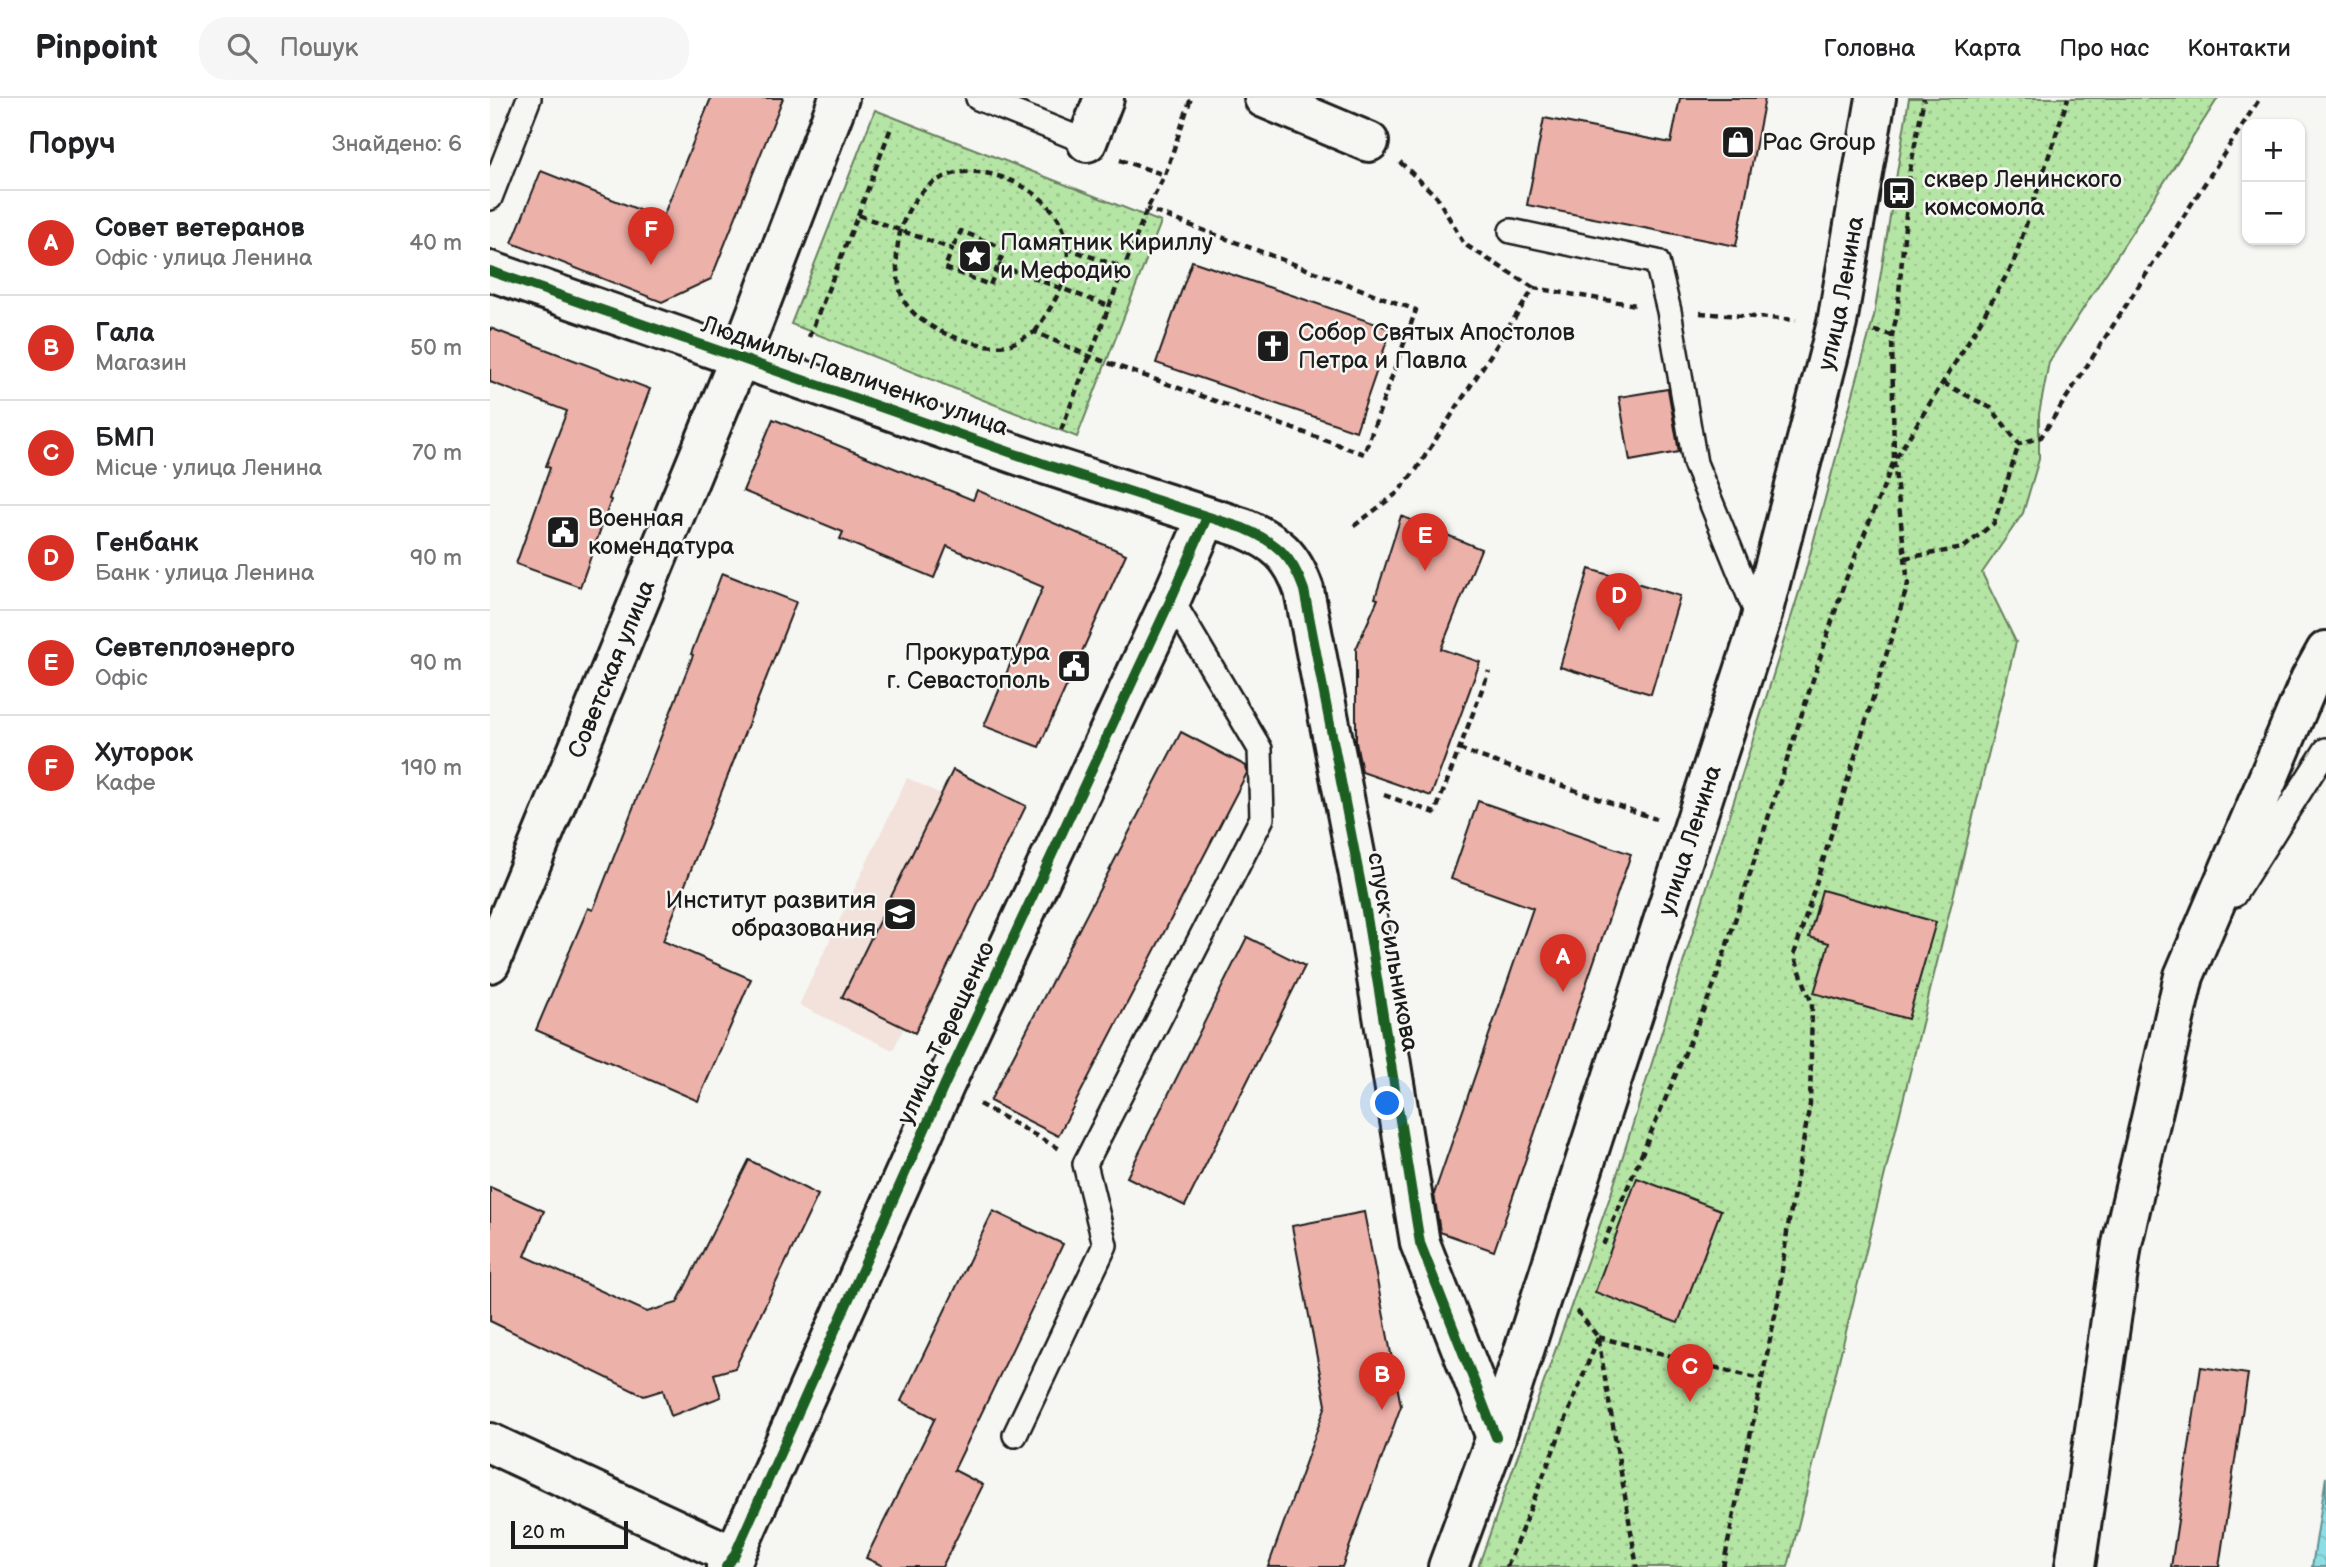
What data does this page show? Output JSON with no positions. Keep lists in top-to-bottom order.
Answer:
{
  "streets": {
    "street": [
      "улица Ленина",
      "Людмилы Павличенко улица",
      "Советская улица",
      "спуск Сильникова",
      "улица Терещенко"
    ]
  },
  "crossings": [
    ["улица Ленина", "спуск Сильникова"],
    ["Людмилы Павличенко улица", "Советская улица"],
    ["Людмилы Павличенко улица", "спуск Сильникова"],
    ["Людмилы Павличенко улица", "улица Терещенко"],
    ["спуск Сильникова", "улица Терещенко"]
  ],
  "places": {
    "shop": ["Pac Group"],
    "bus stop": ["сквер Ленинского комсомола"],
    "place": ["Памятник Кириллу и Мефодию"],
    "church": ["Собор Святых Апостолов Петра и Павла"],
    "public building": ["Военная комендатура", "Прокуратура г. Севастополь"],
    "school or university": ["Институт развития образования"]
  },
  "scale_bar": "20 m",
  "page": {
    "header": "Pinpoint",
    "search": "Пошук",
    "nav": [
      "Головна",
      "Карта",
      "Про нас",
      "Контакти"
    ],
    "heading": ["Поруч", "Знайдено: 6"],
    "map_buttons": ["+", "−"],
    "list": [
      {
        "mark": "A",
        "name": "Совет ветеранов",
        "note": "Офіс · улица Ленина",
        "value": "40 m"
      },
      {
        "mark": "B",
        "name": "Гала",
        "note": "Магазин",
        "value": "50 m"
      },
      {
        "mark": "C",
        "name": "БМП",
        "note": "Місце · улица Ленина",
        "value": "70 m"
      },
      {
        "mark": "D",
        "name": "Генбанк",
        "note": "Банк · улица Ленина",
        "value": "90 m"
      },
      {
        "mark": "E",
        "name": "Севтеплоэнерго",
        "note": "Офіс",
        "value": "90 m"
      },
      {
        "mark": "F",
        "name": "Хуторок",
        "note": "Кафе",
        "value": "190 m"
      }
    ],
    "pins": [
      "F",
      "E",
      "D",
      "A",
      "C",
      "B"
    ],
    "scale": "20 m"
  }
}
